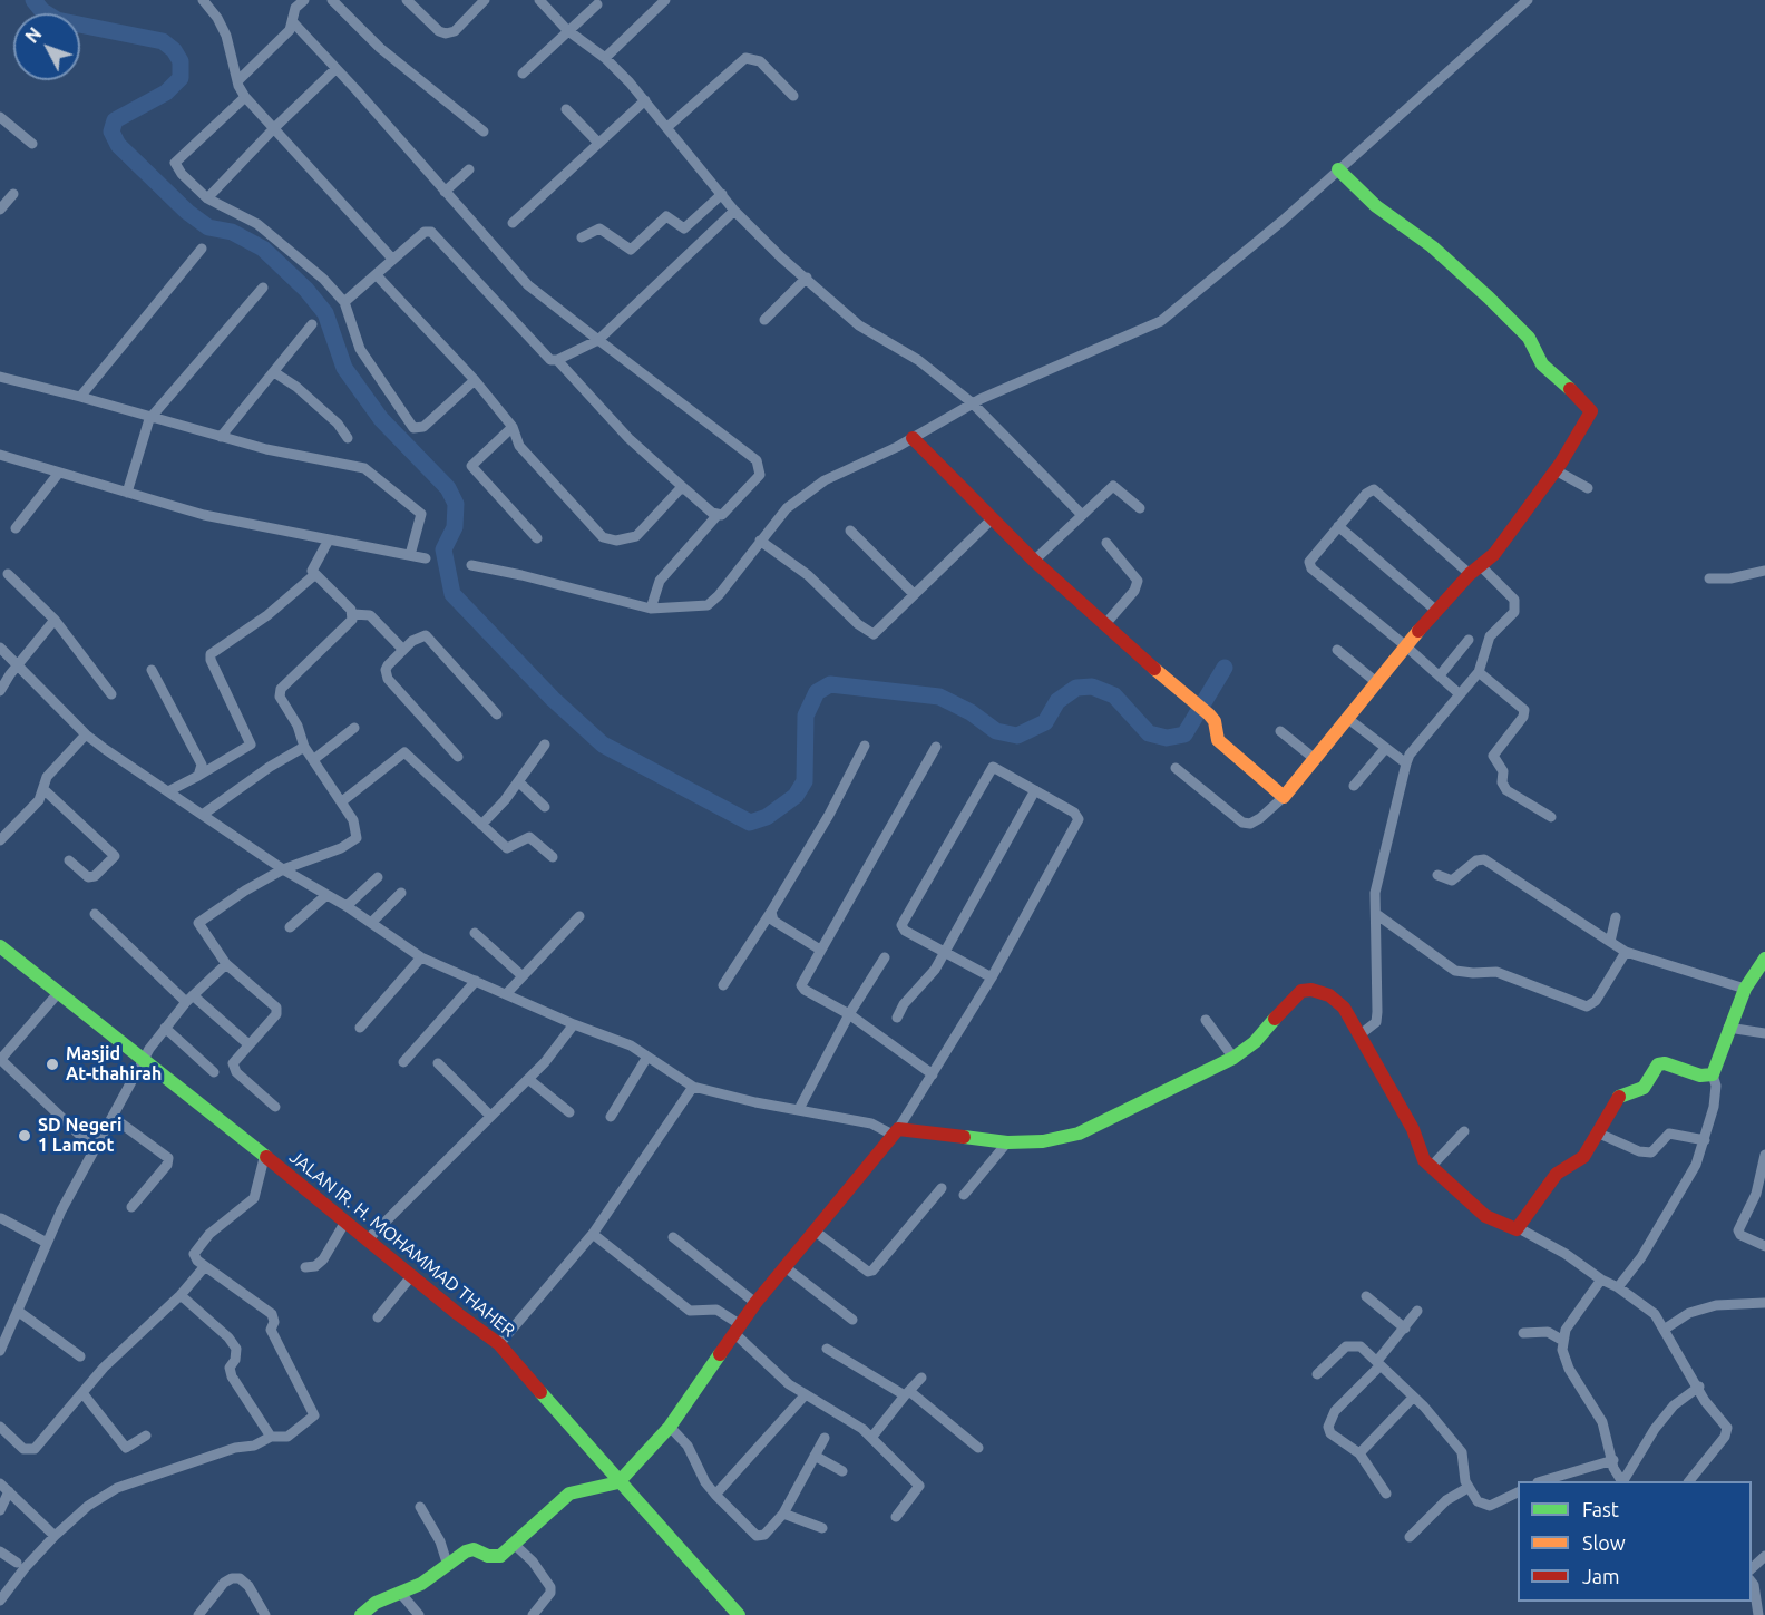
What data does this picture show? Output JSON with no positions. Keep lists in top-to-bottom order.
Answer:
{
  "streets": {
    "street": ["JALAN IR. H. MOHAMMAD THAHER"]
  },
  "places": ["Masjid At-thahirah", "SD Negeri 1 Lamcot"],
  "legend": ["Fast", "Slow", "Jam"],
  "north": "top left"
}
